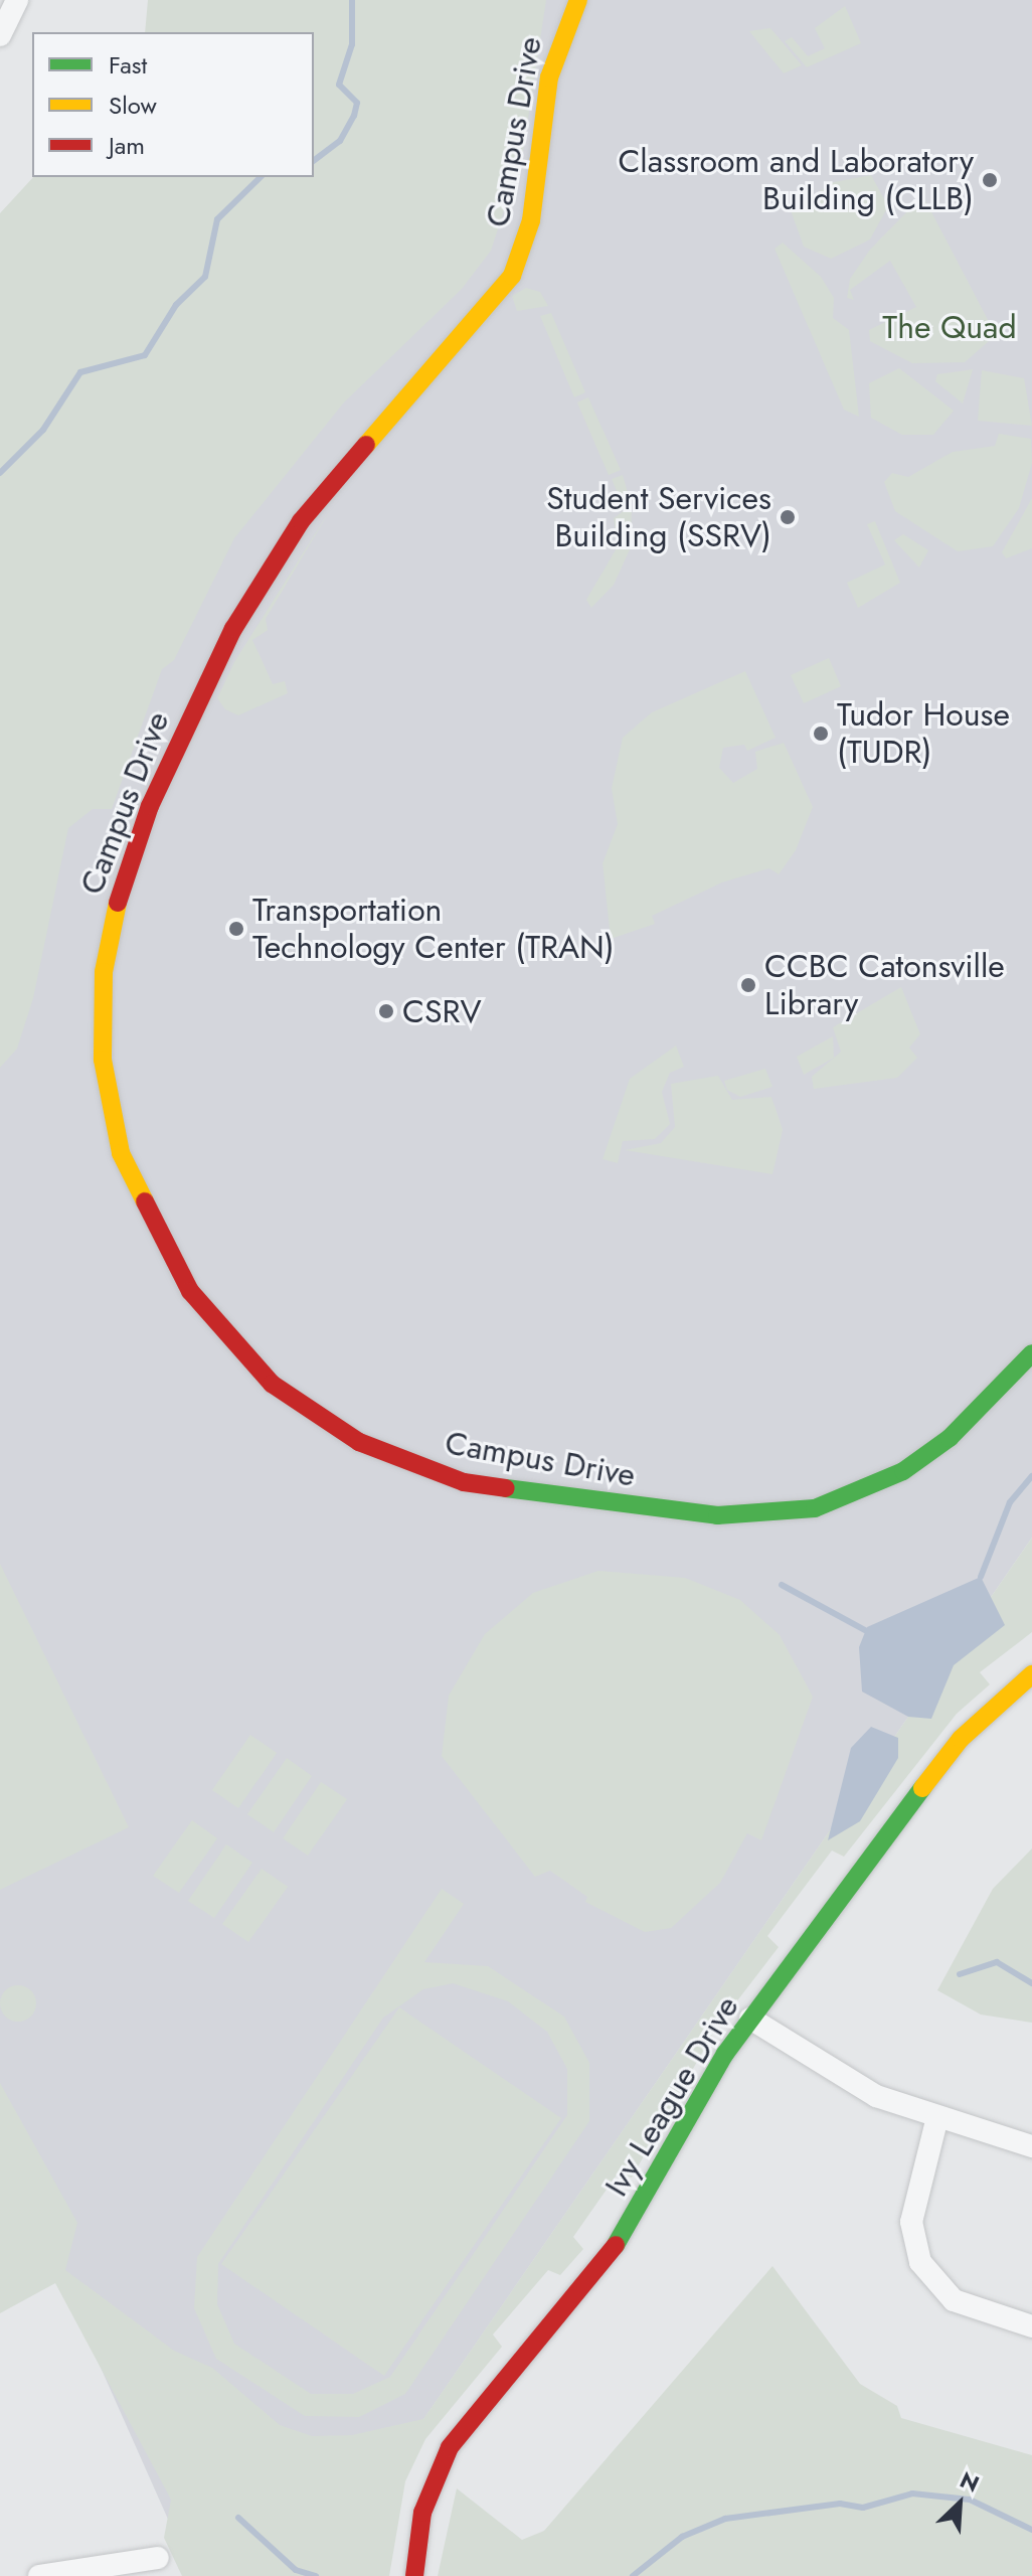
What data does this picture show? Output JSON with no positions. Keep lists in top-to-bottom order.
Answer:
{
  "streets": {
    "street": ["Campus Drive", "Ivy League Drive"]
  },
  "parks": ["The Quad"],
  "places": [
    "Classroom and Laboratory Building (CLLB)",
    "Student Services Building (SSRV)",
    "Tudor House (TUDR)",
    "Transportation Technology Center (TRAN)",
    "CCBC Catonsville Library",
    "CSRV"
  ],
  "legend": ["Fast", "Slow", "Jam"],
  "north": "top right"
}
